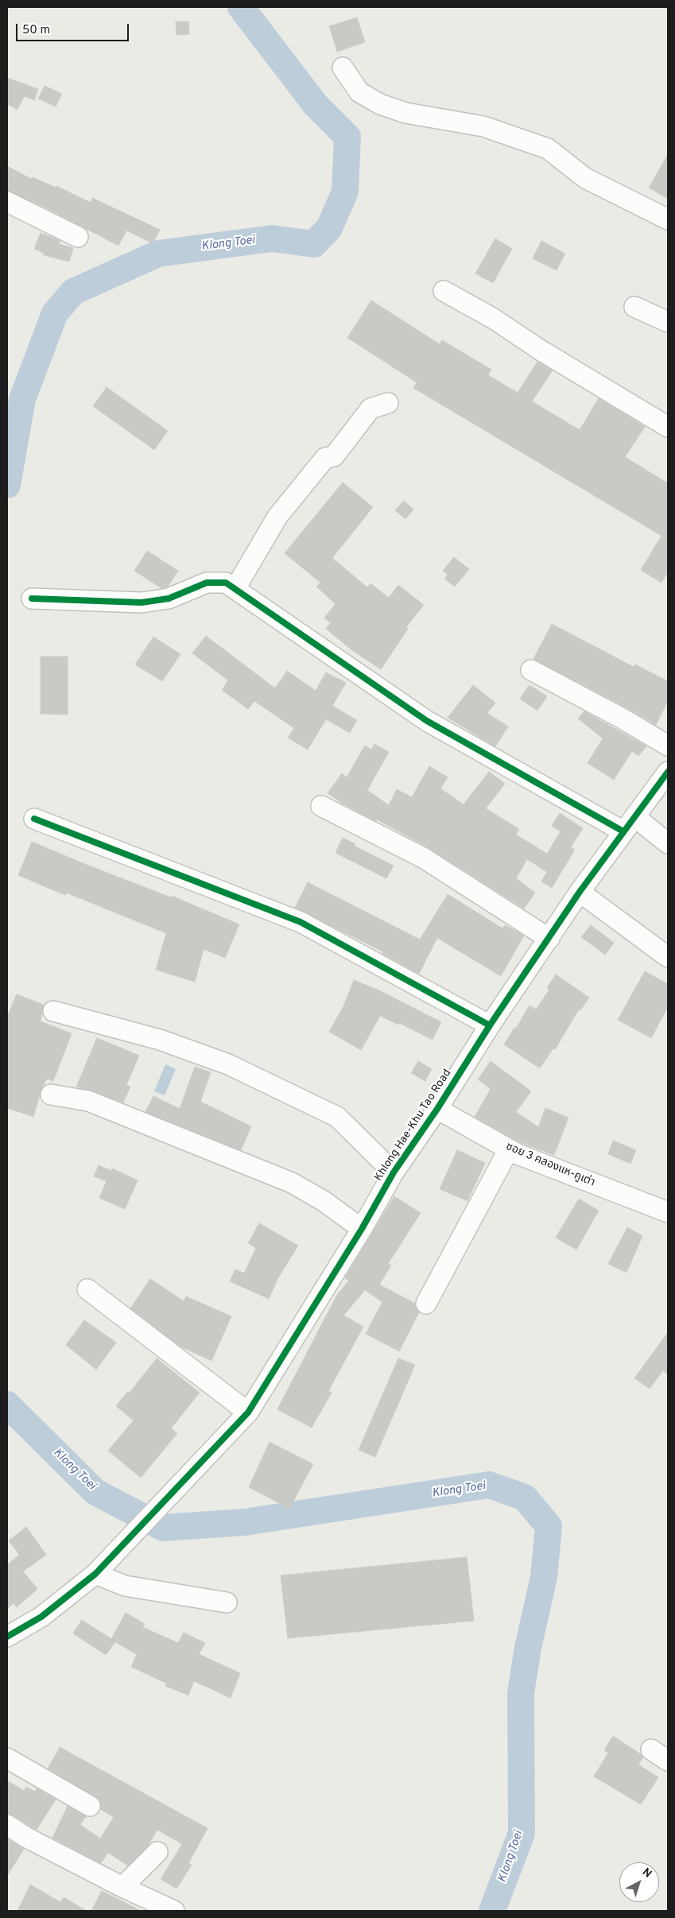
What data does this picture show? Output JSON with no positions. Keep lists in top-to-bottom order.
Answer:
{
  "streets": {
    "street": ["Khlong Hae-Khu Tao Road", "ซอย 3 คลองแห-คูเต่า"]
  },
  "crossings": [
    ["Khlong Hae-Khu Tao Road", "ซอย 3 คลองแห-คูเต่า"]
  ],
  "water": ["Klong Toei"],
  "scale_bar": "50 m",
  "north": "top right"
}
